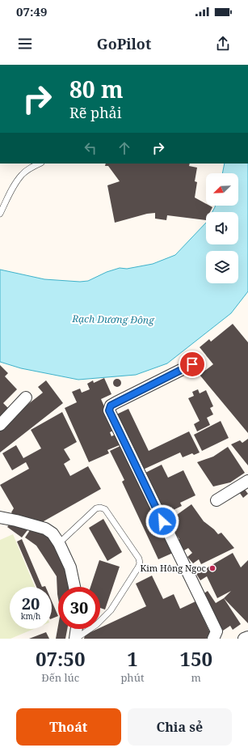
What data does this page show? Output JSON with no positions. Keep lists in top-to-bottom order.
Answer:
{
  "water": ["Rạch Dương Đông"],
  "places": ["Kim Hông Ngoc"],
  "north": "bottom left",
  "page": {
    "status": "07:49",
    "header": "GoPilot",
    "turn": ["80 m", "Rẽ phải"],
    "speed": "20 km/h",
    "limit": "30",
    "eta": [
      "07:50",
      "Đến lúc",
      "1",
      "phút",
      "150",
      "m"
    ],
    "buttons": ["Thoát", "Chia sẻ"]
  }
}
